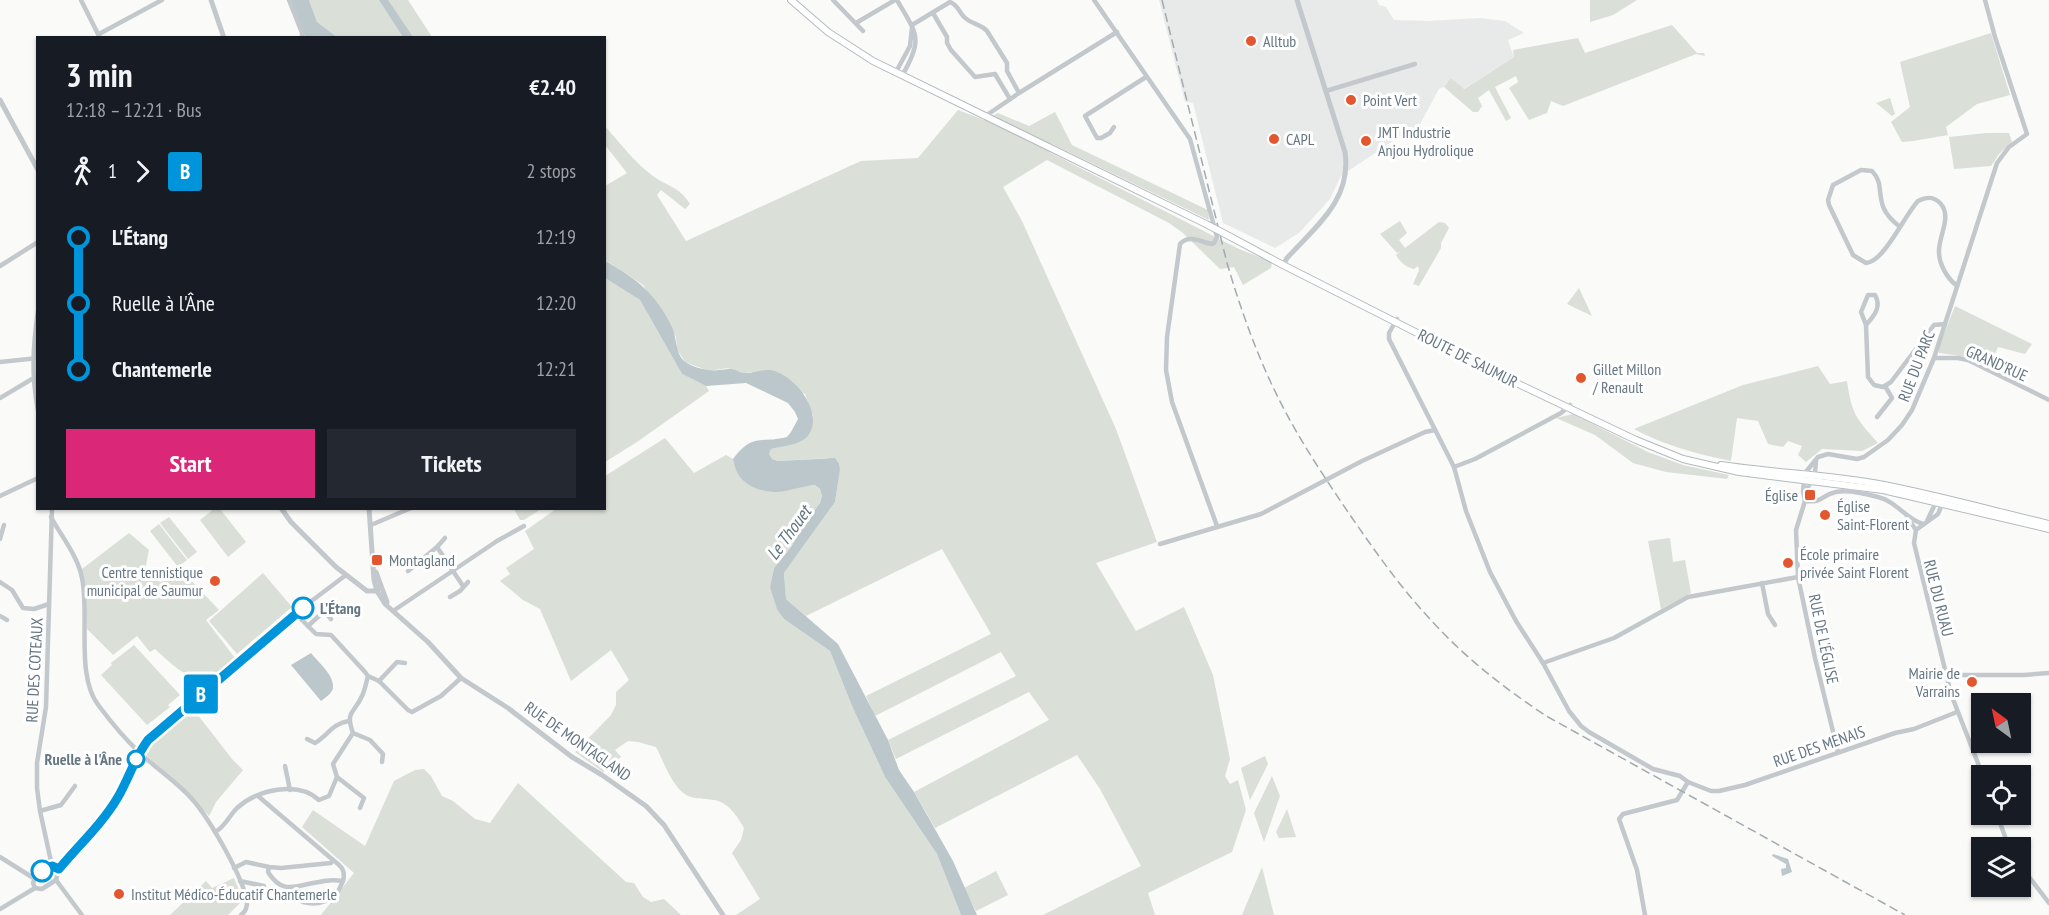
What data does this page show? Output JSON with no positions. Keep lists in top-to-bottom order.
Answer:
{
  "streets": {
    "main road": ["ROUTE DE SAUMUR"],
    "street": [
      "GRAND'RUE",
      "RUE DU PARC",
      "RUE DU RUAU",
      "RUE DE L'ÉGLISE",
      "RUE DES COTEAUX",
      "RUE DE MONTAGLAND",
      "RUE DES MENAIS"
    ]
  },
  "crossings": [
    ["ROUTE DE SAUMUR", "RUE DES MENAIS"],
    ["GRAND'RUE", "RUE DU PARC"],
    ["RUE DU RUAU", "RUE DE L'ÉGLISE"],
    ["RUE DU RUAU", "RUE DES MENAIS"],
    ["RUE DE L'ÉGLISE", "RUE DES MENAIS"]
  ],
  "water": ["Le Thouet"],
  "places": {
    "other": [
      "Alltub",
      "Point Vert",
      "CAPL",
      "JMT Industrie Anjou Hydrolique",
      "Gillet Millon / Renault",
      "Église Saint-Florent",
      "École primaire privée Saint Florent",
      "Centre tennistique municipal de Saumur",
      "L'Étang",
      "Mairie de Varrains",
      "Ruelle à l'Âne",
      "Institut Médico-Éducatif Chantemerle"
    ],
    "transit": ["Église", "Montagland"]
  },
  "lines": ["bus line B"],
  "north": "top left",
  "page": {
    "on_map": "B",
    "heading": ["3 min", "12:18 – 12:21 · Bus", "€2.40"],
    "legs": ["1", "B", "2 stops"],
    "list": [
      {
        "name": "L'Étang",
        "value": "12:19"
      },
      {
        "name": "Ruelle à l'Âne",
        "value": "12:20"
      },
      {
        "name": "Chantemerle",
        "value": "12:21"
      }
    ],
    "buttons": ["Start", "Tickets"]
  }
}
